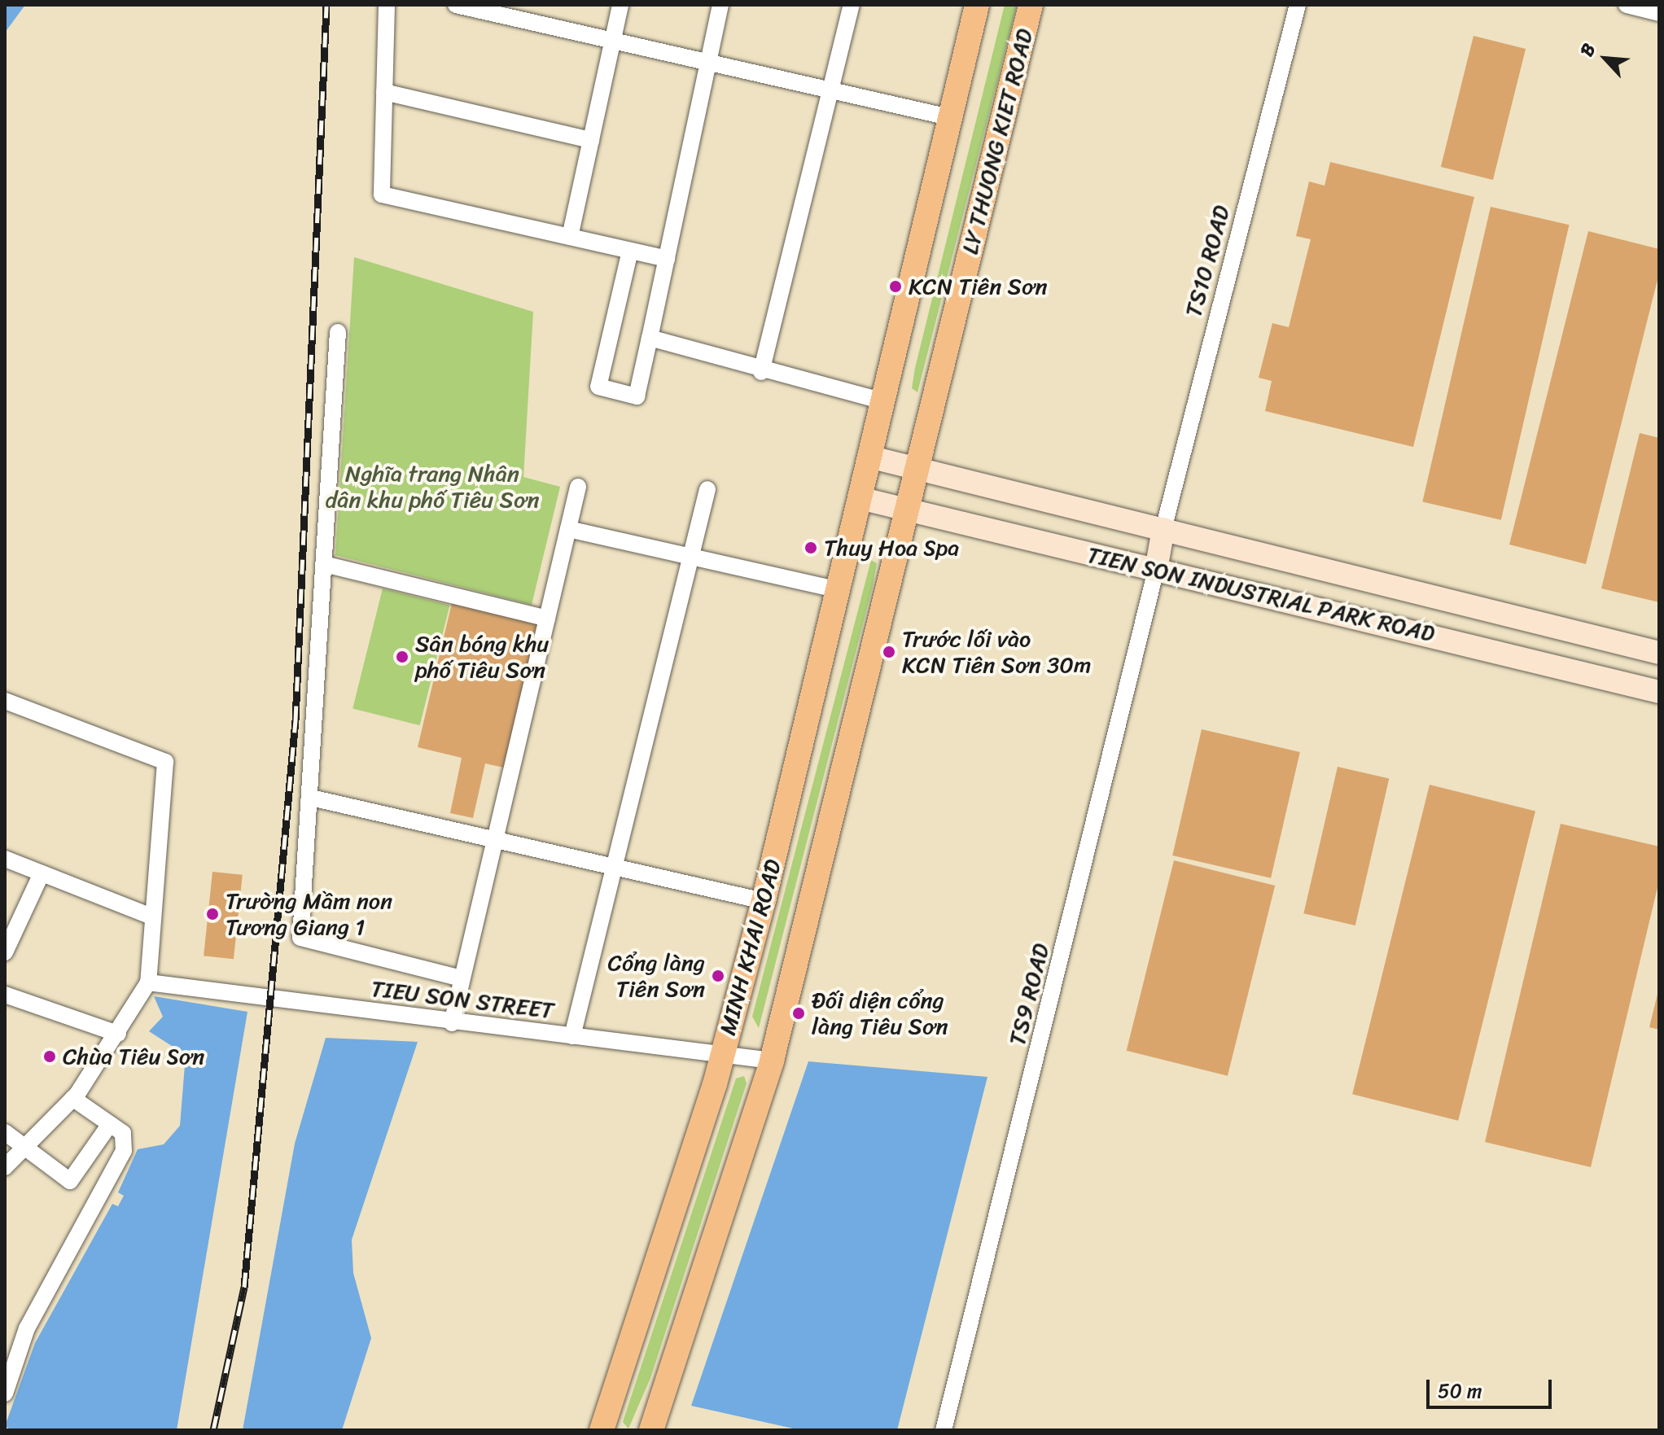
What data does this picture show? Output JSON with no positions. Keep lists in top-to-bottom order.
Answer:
{
  "streets": {
    "main road": ["LY THUONG KIET ROAD", "TIEN SON INDUSTRIAL PARK ROAD", "MINH KHAI ROAD"],
    "street": ["TS10 ROAD", "TS9 ROAD", "TIEU SON STREET"]
  },
  "crossings": [
    ["LY THUONG KIET ROAD", "TIEN SON INDUSTRIAL PARK ROAD"],
    ["LY THUONG KIET ROAD", "MINH KHAI ROAD"],
    ["TS10 ROAD", "TIEN SON INDUSTRIAL PARK ROAD"],
    ["TIEN SON INDUSTRIAL PARK ROAD", "MINH KHAI ROAD"],
    ["TIEN SON INDUSTRIAL PARK ROAD", "TS9 ROAD"],
    ["MINH KHAI ROAD", "TIEU SON STREET"]
  ],
  "parks": ["Nghĩa trang Nhân dân khu phố Tiêu Sơn"],
  "places": [
    "KCN Tiên Sơn",
    "Thuy Hoa Spa",
    "Trước lối vào KCN Tiên Sơn 30m",
    "Sân bóng khu phố Tiêu Sơn",
    "Trường Mầm non Tương Giang 1",
    "Cổng làng Tiên Sơn",
    "Đối diện cổng làng Tiêu Sơn",
    "Chùa Tiêu Sơn"
  ],
  "scale_bar": "50 m",
  "north": "top left"
}
